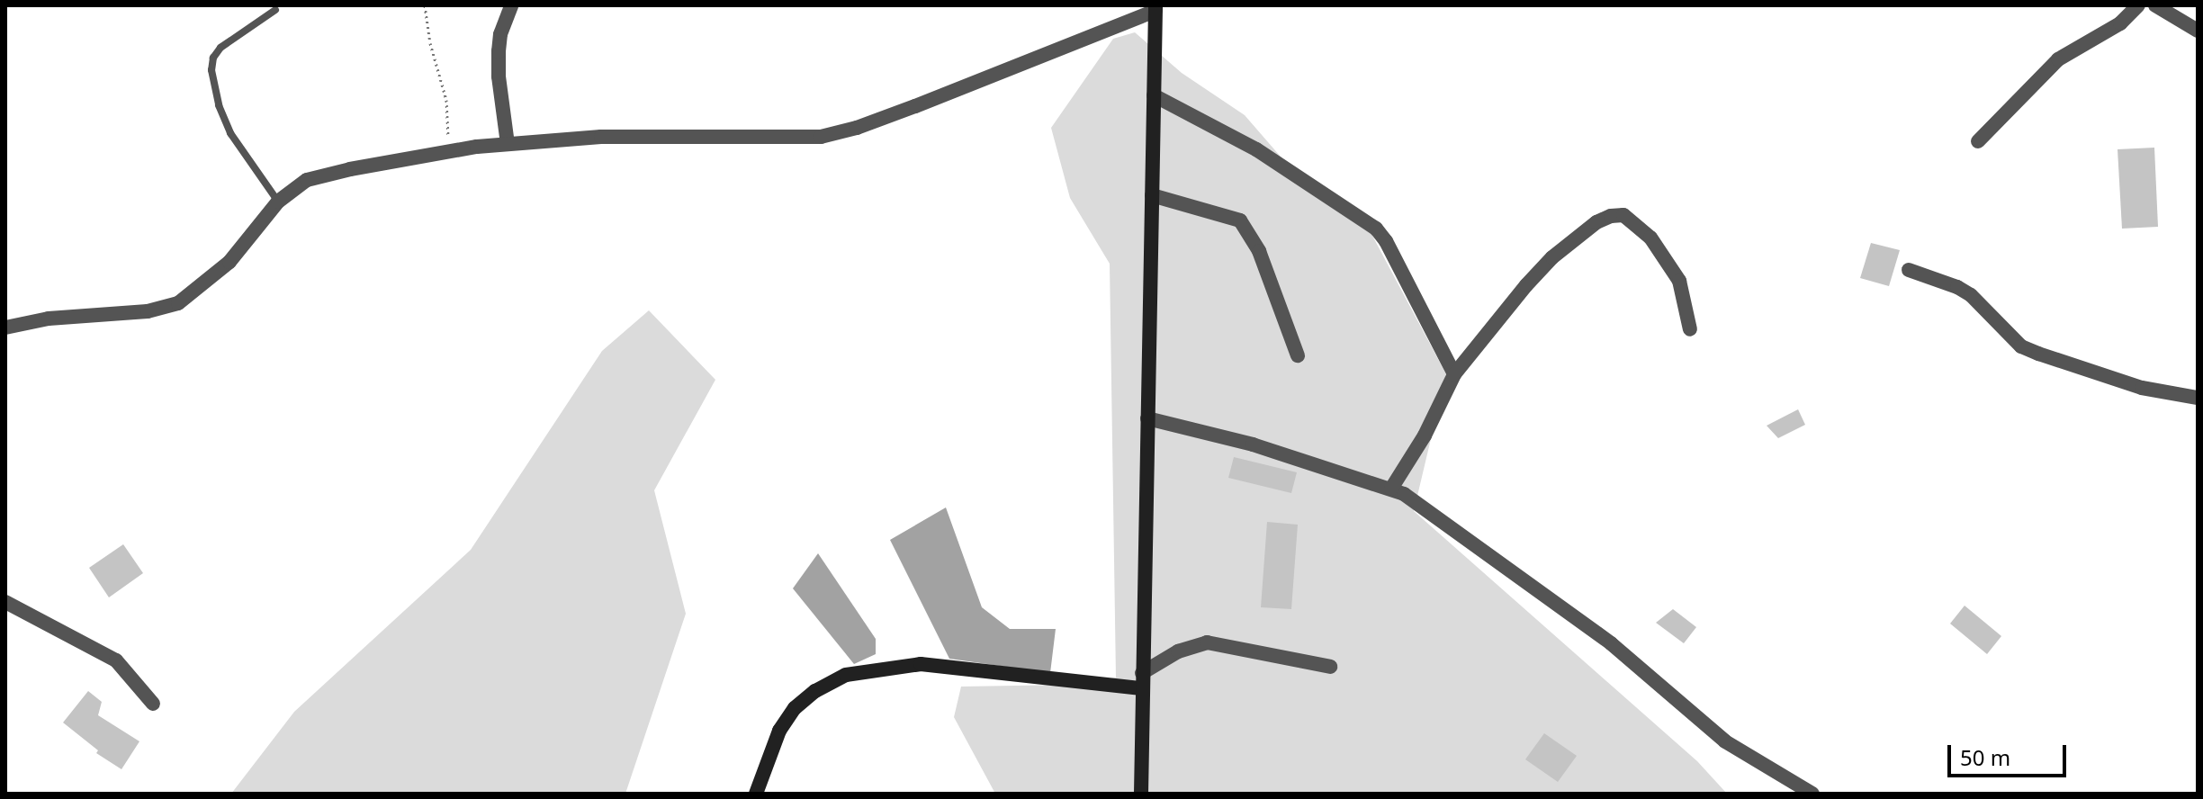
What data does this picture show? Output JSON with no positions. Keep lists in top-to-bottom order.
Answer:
{
  "scale_bar": "50 m"
}
